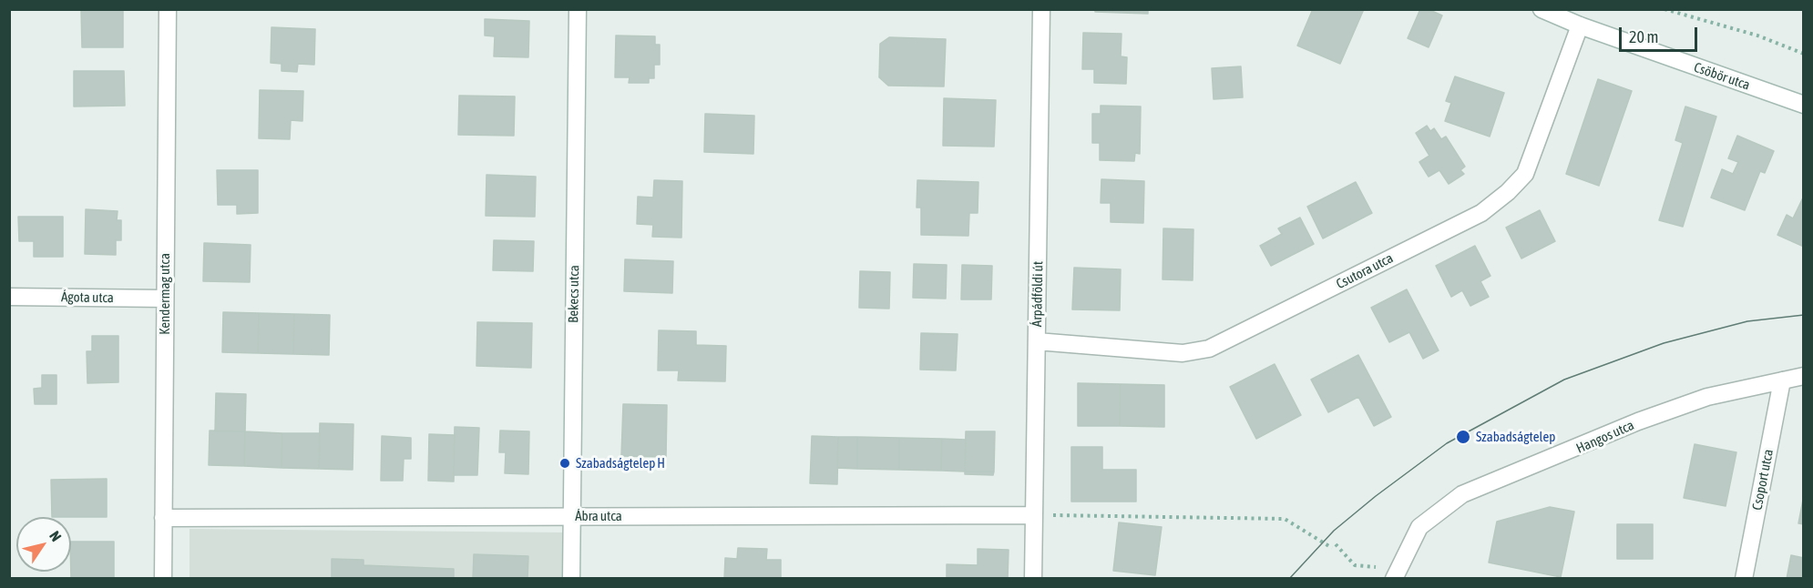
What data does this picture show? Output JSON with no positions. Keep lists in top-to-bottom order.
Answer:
{
  "streets": {
    "street": [
      "Csöbör utca",
      "Csutora utca",
      "Kendermag utca",
      "Bekecs utca",
      "Árpádföldi út",
      "Ágota utca",
      "Hangos utca",
      "Csoport utca",
      "Ábra utca"
    ]
  },
  "crossings": [
    ["Csöbör utca", "Csutora utca"],
    ["Csutora utca", "Árpádföldi út"],
    ["Kendermag utca", "Ágota utca"],
    ["Kendermag utca", "Ábra utca"],
    ["Bekecs utca", "Ábra utca"],
    ["Árpádföldi út", "Ábra utca"],
    ["Hangos utca", "Csoport utca"]
  ],
  "places": ["Szabadságtelep", "Szabadságtelep H"],
  "scale_bar": "20 m",
  "north": "top right"
}
